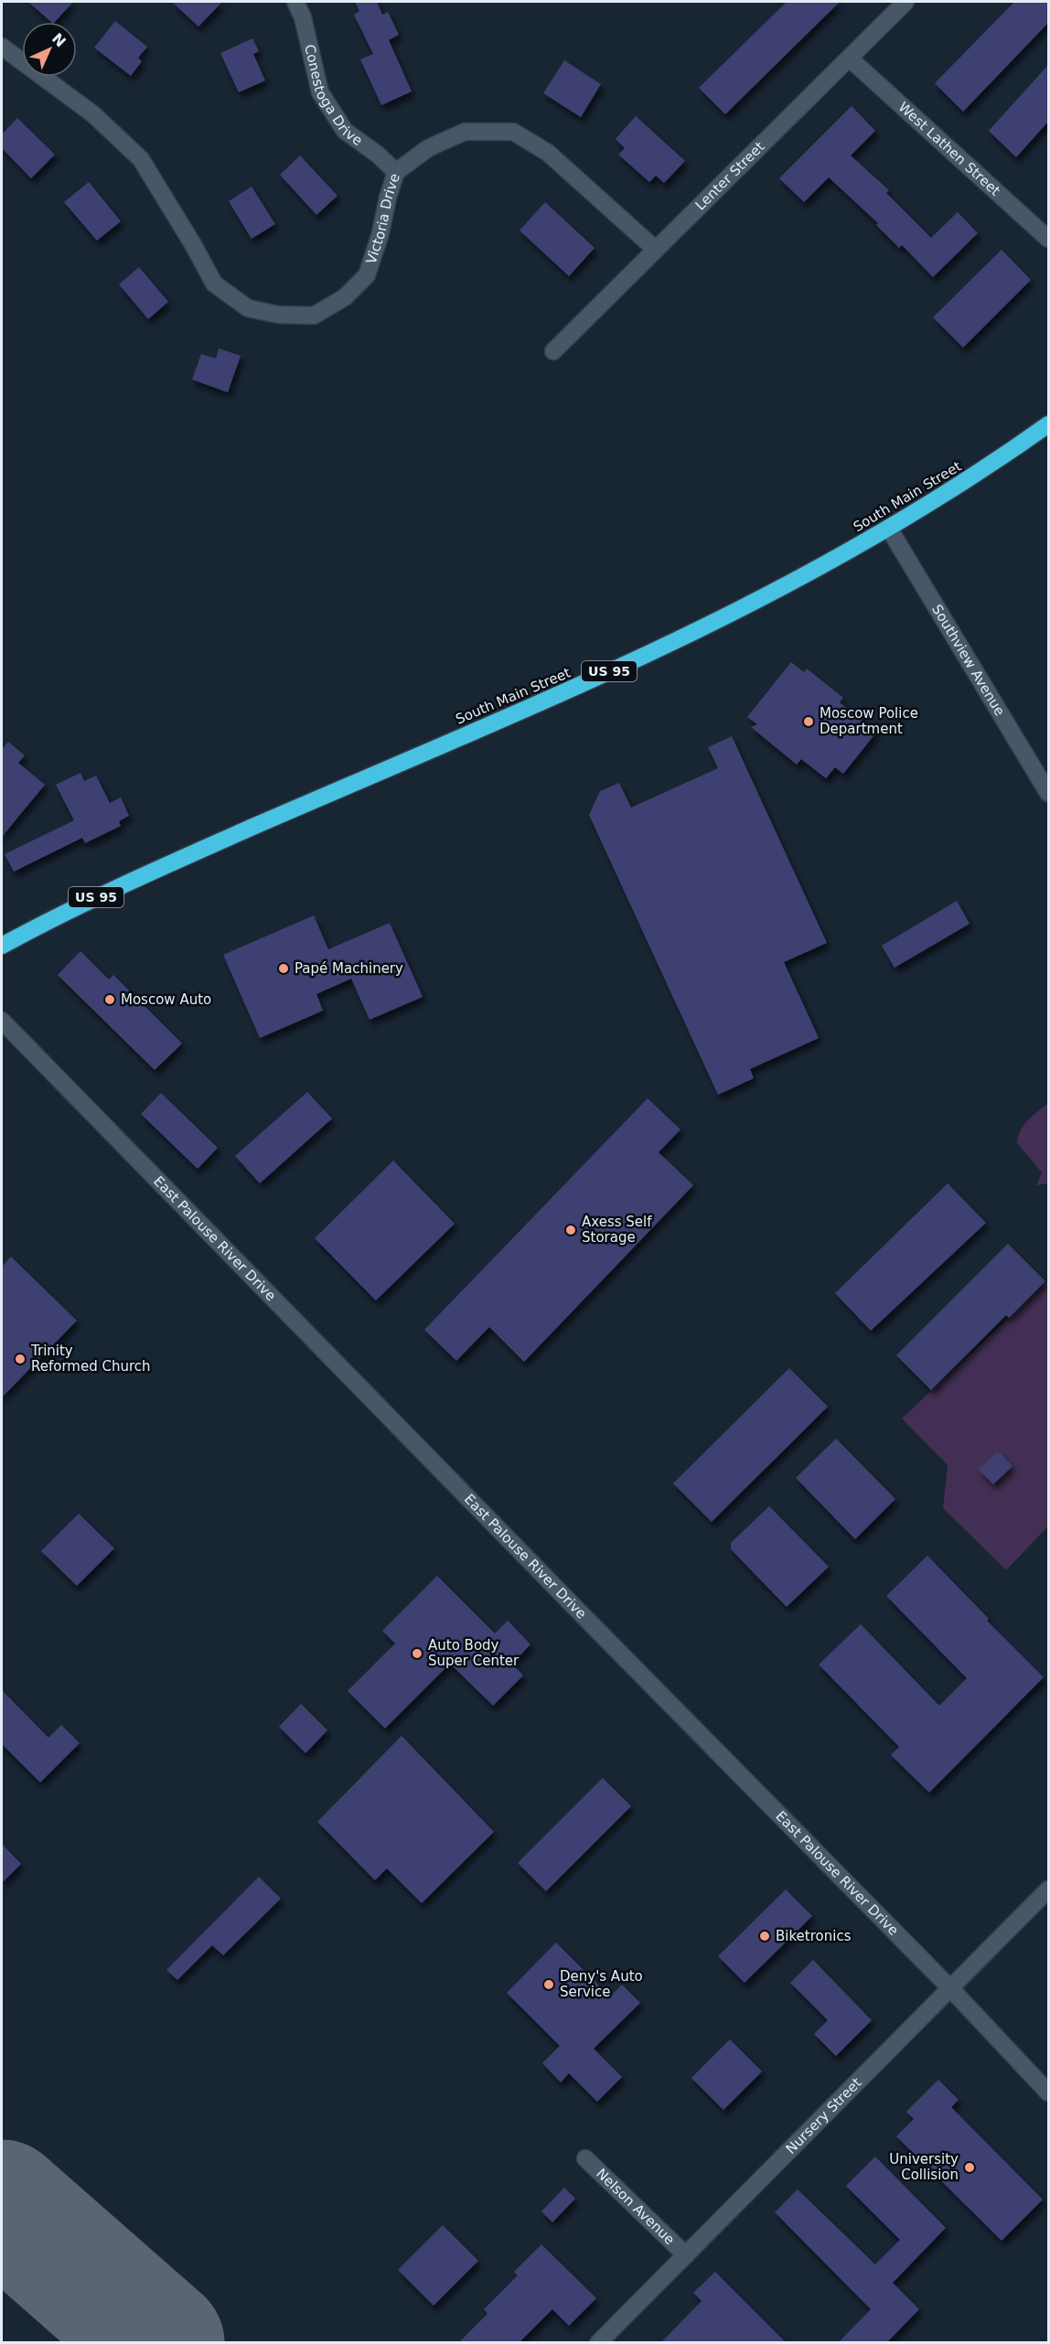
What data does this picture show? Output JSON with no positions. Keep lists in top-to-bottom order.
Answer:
{
  "streets": {
    "highway": ["South Main Street", "US 95"],
    "street": [
      "Conestoga Drive",
      "West Lathen Street",
      "Lenter Street",
      "Victoria Drive",
      "Southview Avenue",
      "East Palouse River Drive",
      "Nursery Street",
      "Nelson Avenue"
    ]
  },
  "crossings": [
    ["Conestoga Drive", "Victoria Drive"],
    ["West Lathen Street", "Lenter Street"],
    ["Lenter Street", "Victoria Drive"],
    ["South Main Street", "Southview Avenue"],
    ["East Palouse River Drive", "Nursery Street"],
    ["Nursery Street", "Nelson Avenue"]
  ],
  "places": [
    "Moscow Police Department",
    "Papé Machinery",
    "Moscow Auto",
    "Axess Self Storage",
    "Trinity Reformed Church",
    "Auto Body Super Center",
    "Biketronics",
    "Deny's Auto Service",
    "University Collision"
  ],
  "north": "top right"
}
